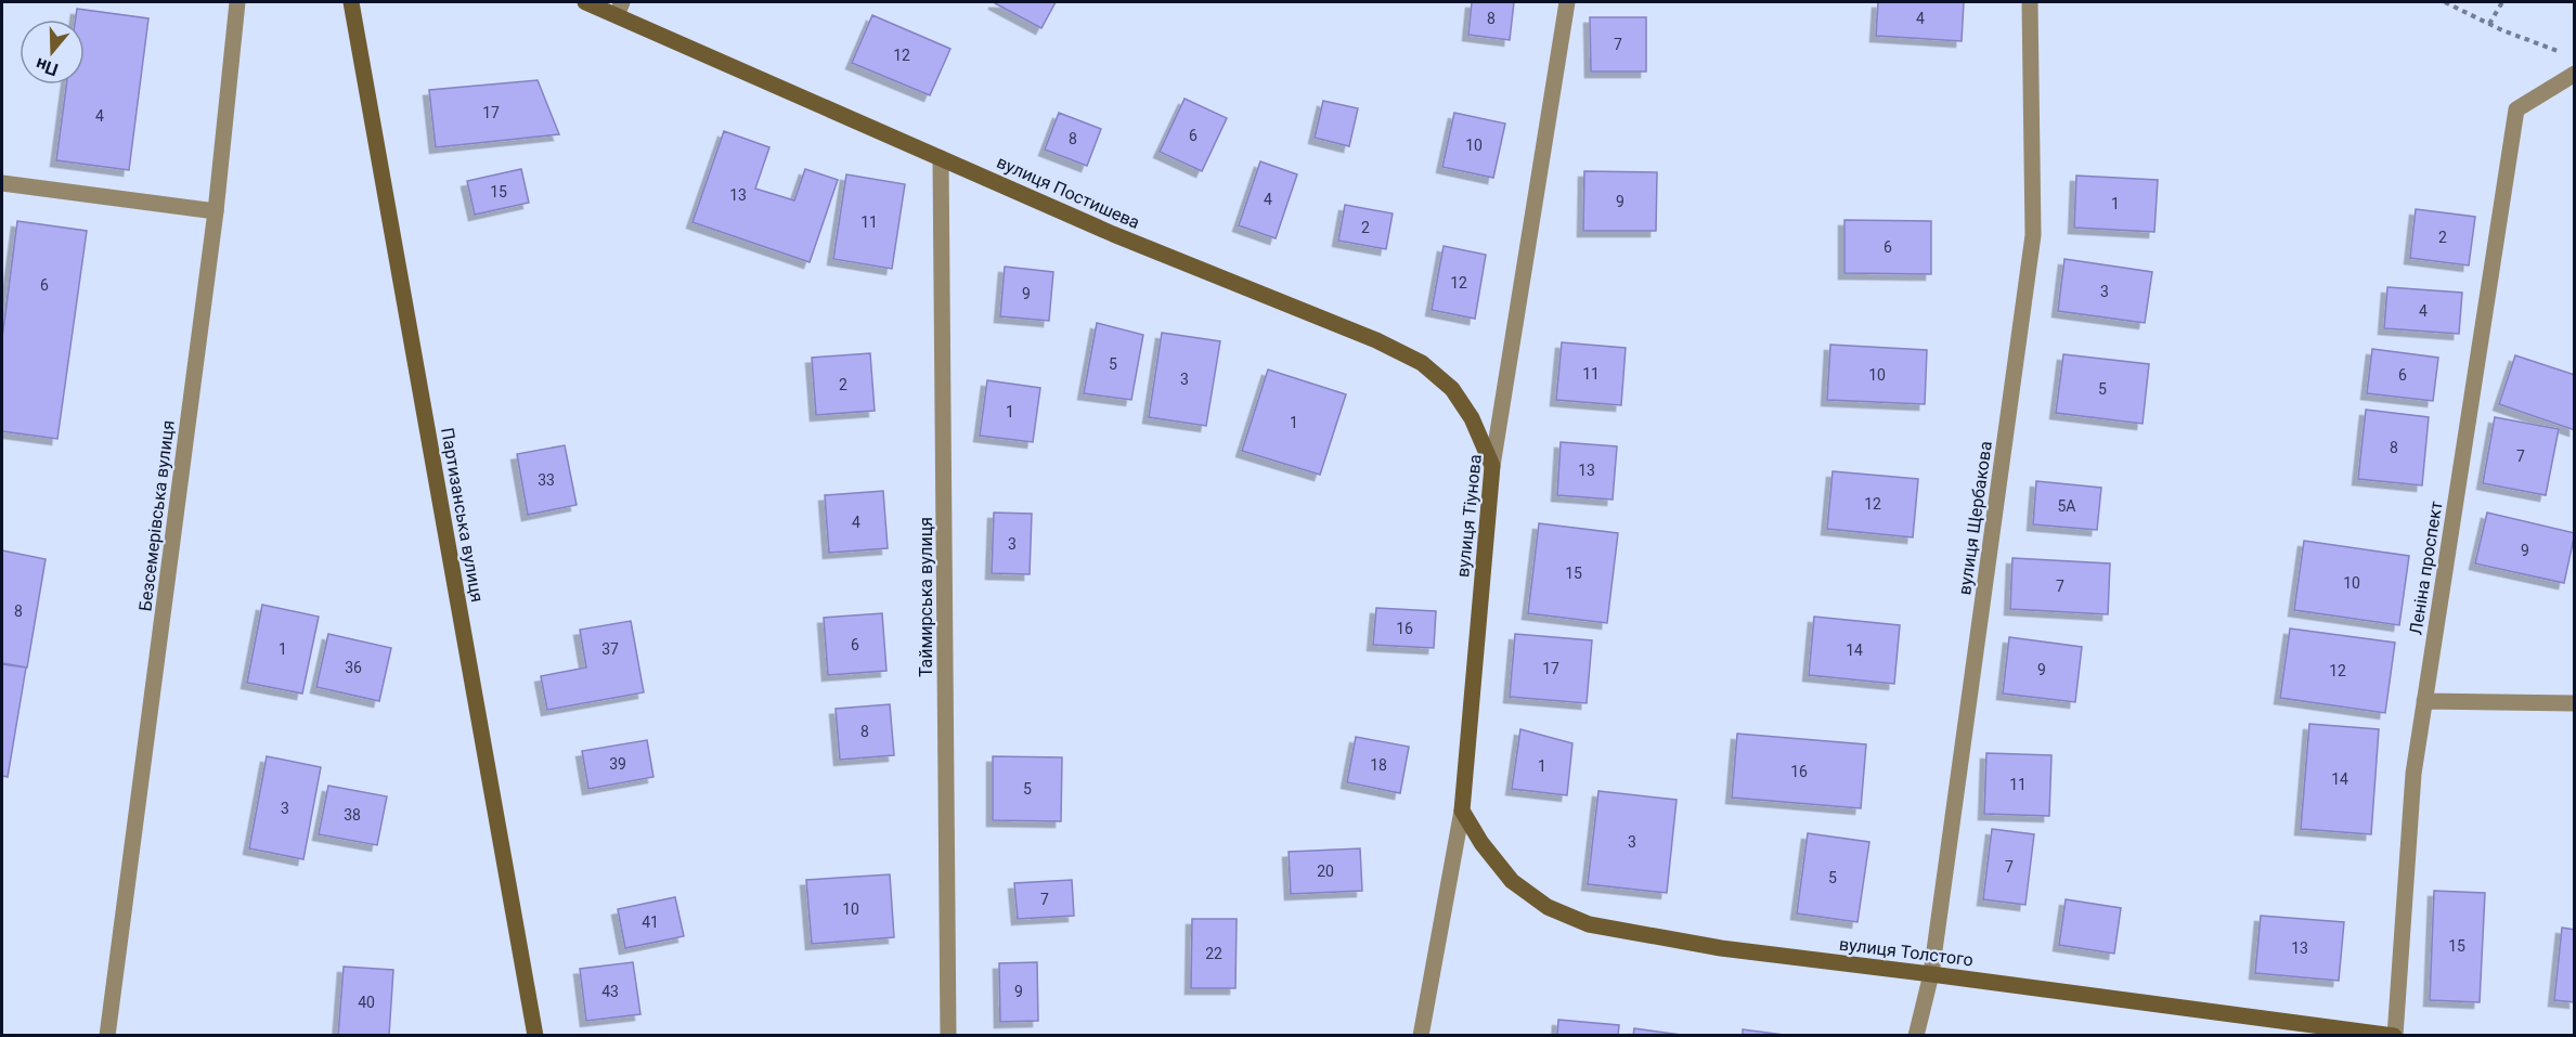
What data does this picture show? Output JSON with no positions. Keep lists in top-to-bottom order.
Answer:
{
  "streets": {
    "street": [
      "вулиця Постишева",
      "Партизанська вулиця",
      "Безсемерівська вулиця",
      "вулиця Тіунова",
      "вулиця Щербакова",
      "Леніна проспект",
      "Таймирська вулиця",
      "вулиця Толстого"
    ]
  },
  "crossings": [
    ["вулиця Постишева", "вулиця Тіунова"],
    ["вулиця Постишева", "Таймирська вулиця"],
    ["вулиця Тіунова", "вулиця Толстого"],
    ["вулиця Щербакова", "вулиця Толстого"],
    ["Леніна проспект", "вулиця Толстого"]
  ],
  "house_numbers": [
    "8",
    "4",
    "7",
    "12",
    "17",
    "4",
    "6",
    "8",
    "10",
    "15",
    "13",
    "4",
    "9",
    "1",
    "11",
    "2",
    "2",
    "6",
    "12",
    "6",
    "3",
    "9",
    "4",
    "5",
    "11",
    "10",
    "6",
    "3",
    "2",
    "5",
    "1",
    "1",
    "8",
    "7",
    "13",
    "33",
    "12",
    "5А",
    "4",
    "3",
    "9",
    "15",
    "10",
    "7",
    "8",
    "16",
    "6",
    "1",
    "37",
    "14",
    "36",
    "17",
    "9",
    "12",
    "8",
    "39",
    "18",
    "1",
    "16",
    "14",
    "11",
    "5",
    "3",
    "38",
    "3",
    "7",
    "20",
    "5",
    "7",
    "10",
    "41",
    "15",
    "13",
    "22",
    "43",
    "9",
    "40"
  ],
  "north": "bottom"
}
